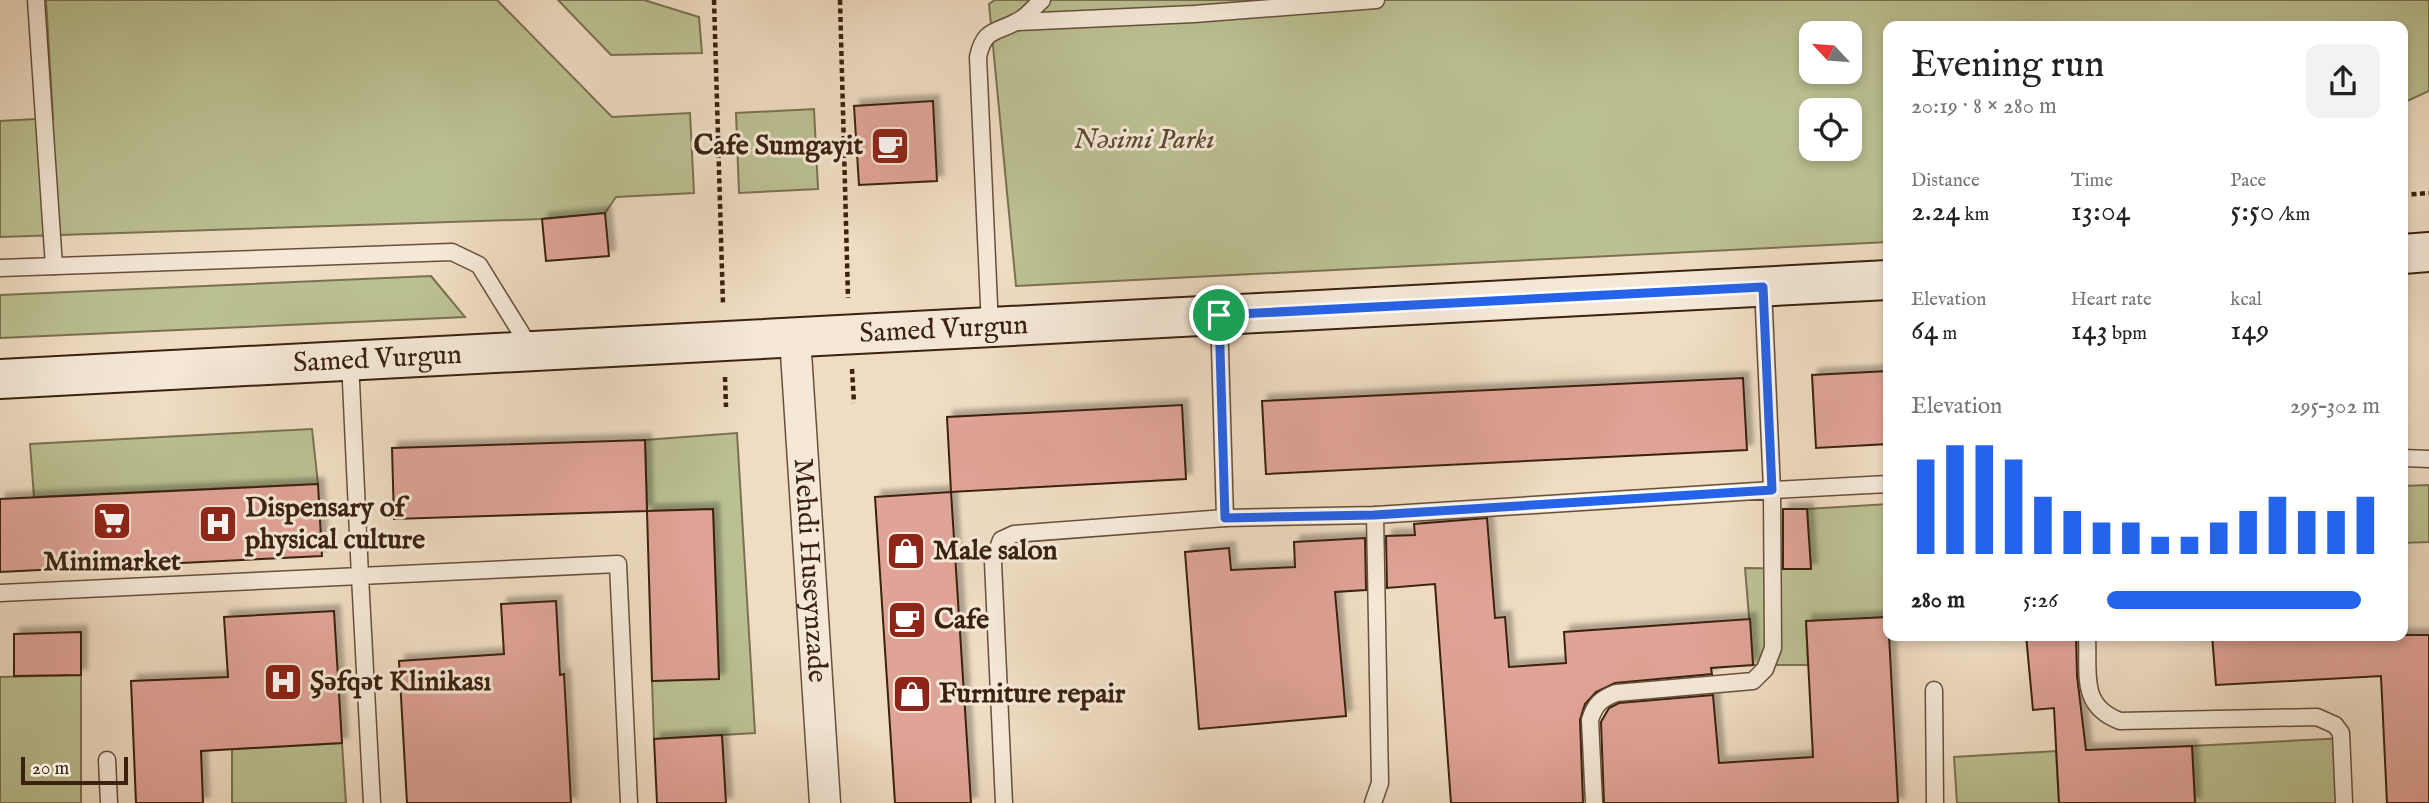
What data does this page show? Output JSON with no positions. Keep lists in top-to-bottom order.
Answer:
{
  "streets": {
    "main road": ["Samed Vurgun"],
    "street": ["Mehdi Huseynzade"]
  },
  "crossings": [
    ["Samed Vurgun", "Mehdi Huseynzade"]
  ],
  "parks": ["Nəsimi Parkı"],
  "places": {
    "cafe": ["Cafe Sumgayit", "Cafe"],
    "supermarket": ["Minimarket"],
    "hospital": ["Dispensary of physical culture", "Şəfqət Klinikası"],
    "shop": ["Male salon", "Furniture repair"]
  },
  "scale_bar": "20 m",
  "north": "top left",
  "page": {
    "heading": ["Evening run", "20:19 · 8 × 280 m"],
    "stats": [
      ["Distance", "2.24 km"],
      ["Time", "13:04"],
      ["Pace", "5:50 /km"],
      ["Elevation", "64 m"],
      ["Heart rate", "143 bpm"],
      ["kcal", "149"]
    ],
    "chart": ["Elevation", "295–302 m"],
    "list": [
      {
        "name": "280 m",
        "note": "5:26"
      }
    ],
    "scale": "20 m"
  }
}
